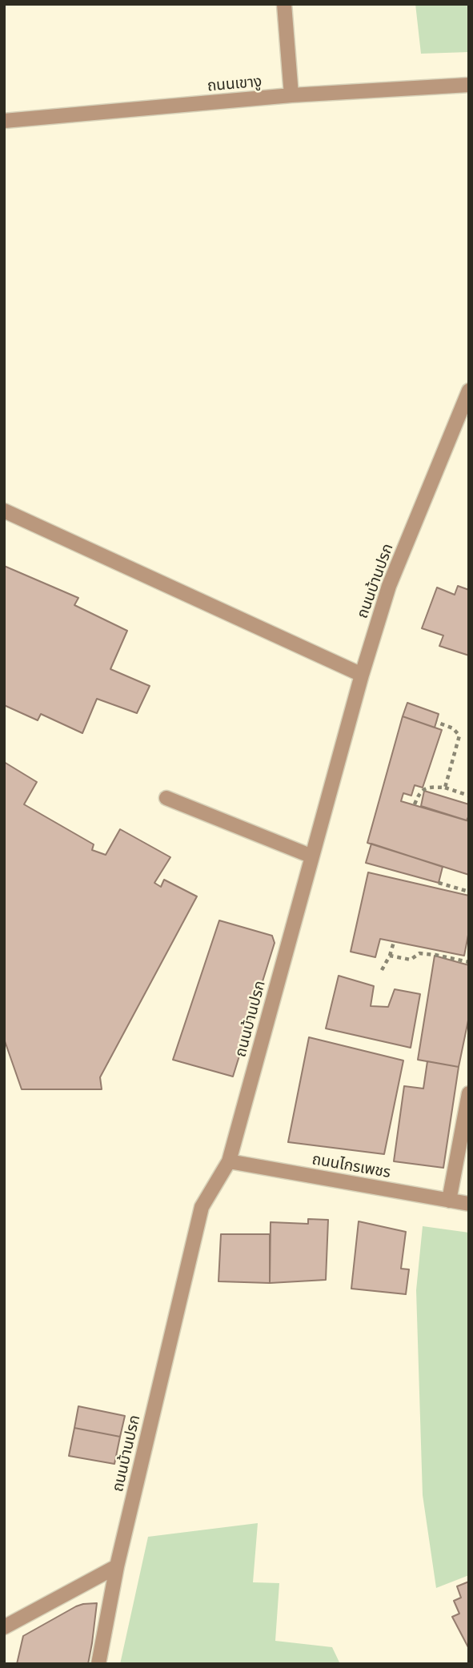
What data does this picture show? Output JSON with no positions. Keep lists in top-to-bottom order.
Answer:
{
  "streets": {
    "street": ["ถนนเขางู", "ถนนบ้านปรก", "ถนนไกรเพชร"]
  },
  "crossings": [
    ["ถนนบ้านปรก", "ถนนไกรเพชร"]
  ]
}
